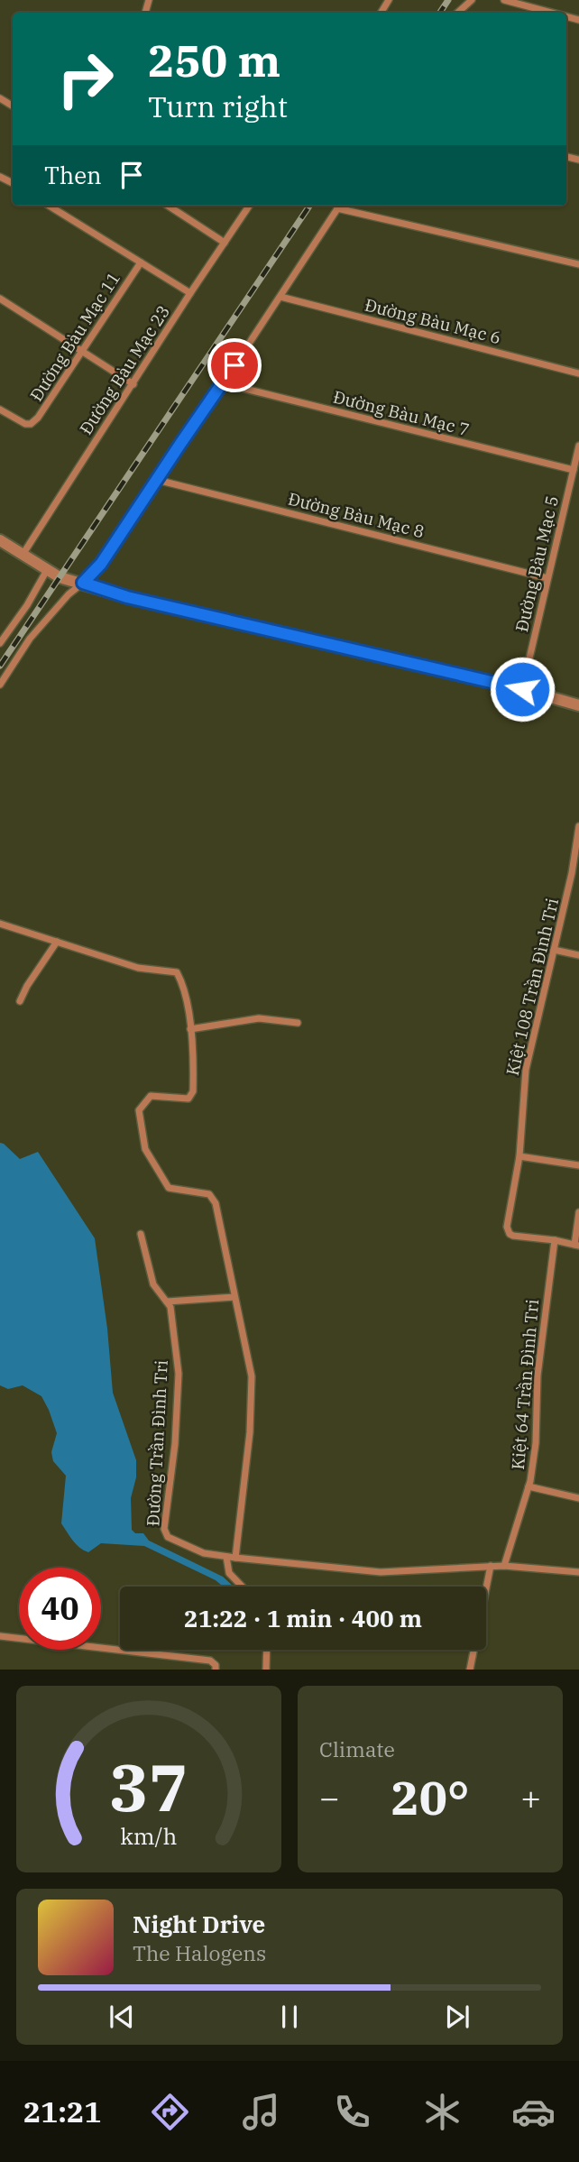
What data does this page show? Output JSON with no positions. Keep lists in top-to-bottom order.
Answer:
{
  "streets": {
    "street": [
      "Đường Bàu Mạc 6",
      "Đường Bàu Mạc 11",
      "Đường Bàu Mạc 23",
      "Đường Bàu Mạc 7",
      "Đường Bàu Mạc 8",
      "Đường Bàu Mạc 5",
      "Kiệt 108 Trần Đình Tri",
      "Kiệt 64 Trần Đình Tri",
      "Đường Trần Đình Tri"
    ]
  },
  "crossings": [
    ["Đường Bàu Mạc 7", "Đường Bàu Mạc 5"],
    ["Đường Bàu Mạc 8", "Đường Bàu Mạc 5"],
    ["Kiệt 108 Trần Đình Tri", "Kiệt 64 Trần Đình Tri"]
  ],
  "page": {
    "turn": ["250 m", "Turn right"],
    "then": "Then",
    "limit": "40",
    "trip": "21:22 · 1 min · 400 m",
    "tile": "Climate",
    "heat": ["−", "20°", "+"],
    "song": ["Night Drive", "The Halogens"],
    "tabs": "21:21",
    "gauge": ["37", "km/h"]
  }
}
